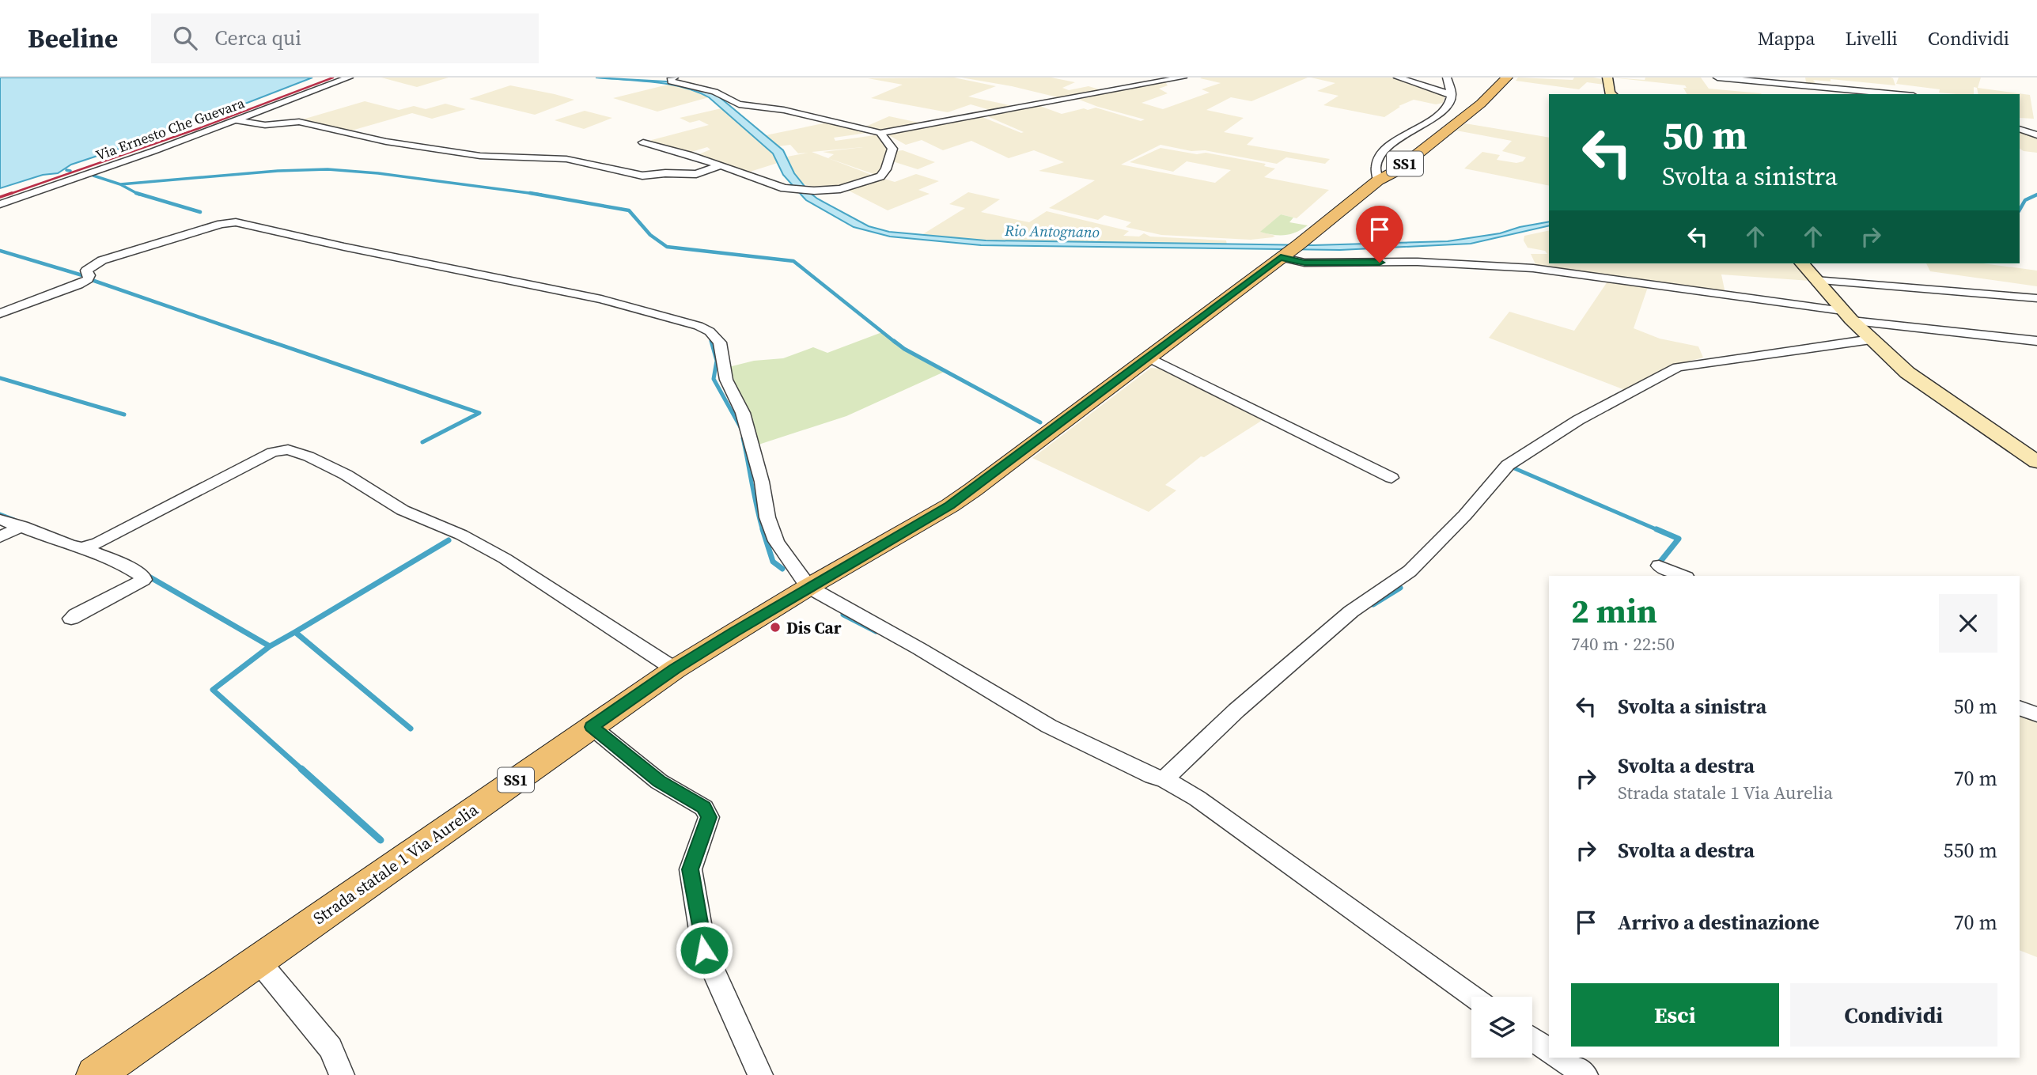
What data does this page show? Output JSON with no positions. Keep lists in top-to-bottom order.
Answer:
{
  "streets": {
    "main road": ["SS1", "Strada statale 1 Via Aurelia"],
    "street": ["Via Ernesto Che Guevara"]
  },
  "water": ["Rio Antognano"],
  "places": ["Dis Car"],
  "page": {
    "header": "Beeline",
    "search": "Cerca qui",
    "nav": ["Mappa", "Livelli", "Condividi"],
    "turn": ["50 m", "Svolta a sinistra"],
    "heading": ["2 min", "740 m · 22:50"],
    "list": [
      {
        "name": "Svolta a sinistra",
        "value": "50 m"
      },
      {
        "name": "Svolta a destra",
        "note": "Strada statale 1 Via Aurelia",
        "value": "70 m"
      },
      {
        "name": "Svolta a destra",
        "value": "550 m"
      },
      {
        "name": "Arrivo a destinazione",
        "value": "70 m"
      }
    ],
    "buttons": ["Esci", "Condividi"]
  }
}
